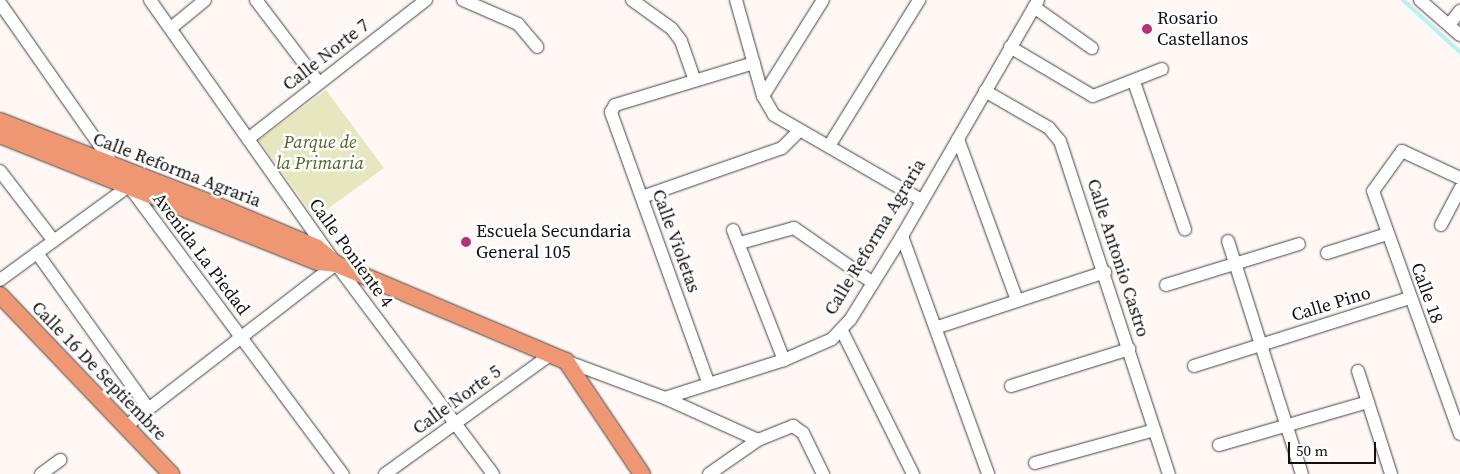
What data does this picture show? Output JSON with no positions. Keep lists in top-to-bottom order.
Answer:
{
  "streets": {
    "main road": ["Calle Reforma Agraria", "Calle 16 De Septiembre"],
    "street": [
      "Calle Norte 7",
      "Calle Violetas",
      "Calle Poniente 4",
      "Avenida La Piedad",
      "Calle Antonio Castro",
      "Calle 18",
      "Calle Pino",
      "Calle Norte 5"
    ]
  },
  "crossings": [
    ["Calle Norte 7", "Calle Poniente 4"],
    ["Calle Reforma Agraria", "Calle Violetas"],
    ["Calle Reforma Agraria", "Calle Poniente 4"],
    ["Calle Reforma Agraria", "Avenida La Piedad"],
    ["Calle Reforma Agraria", "Calle Antonio Castro"],
    ["Calle Reforma Agraria", "Calle Norte 5"],
    ["Calle Poniente 4", "Calle Norte 5"],
    ["Calle 18", "Calle Pino"]
  ],
  "parks": ["Parque de la Primaria"],
  "places": ["Rosario Castellanos", "Escuela Secundaria General 105"],
  "scale_bar": "50 m"
}
